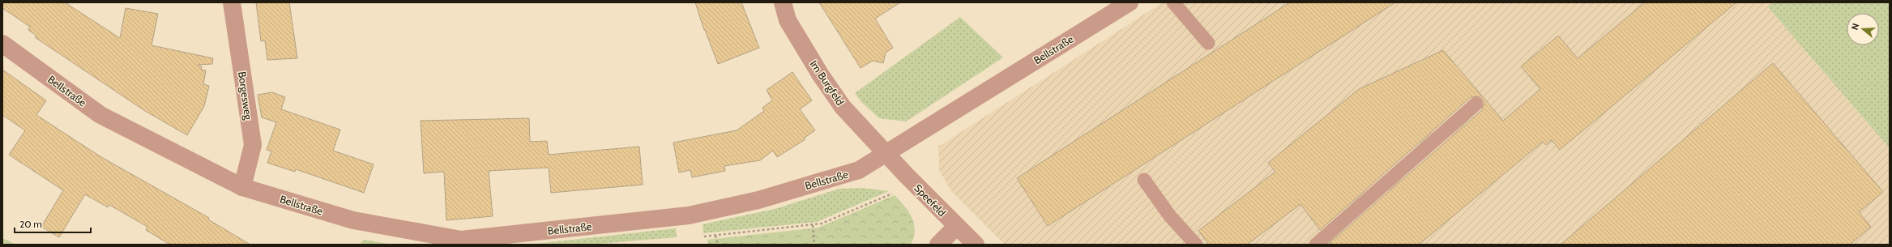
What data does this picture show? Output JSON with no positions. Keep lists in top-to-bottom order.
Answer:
{
  "streets": {
    "street": [
      "Bellstraße",
      "Im Burgfeld",
      "Borgesweg",
      "Speefeld"
    ]
  },
  "crossings": [
    ["Bellstraße", "Im Burgfeld"],
    ["Bellstraße", "Borgesweg"],
    ["Bellstraße", "Speefeld"],
    ["Im Burgfeld", "Speefeld"]
  ],
  "scale_bar": "20 m",
  "north": "left"
}
